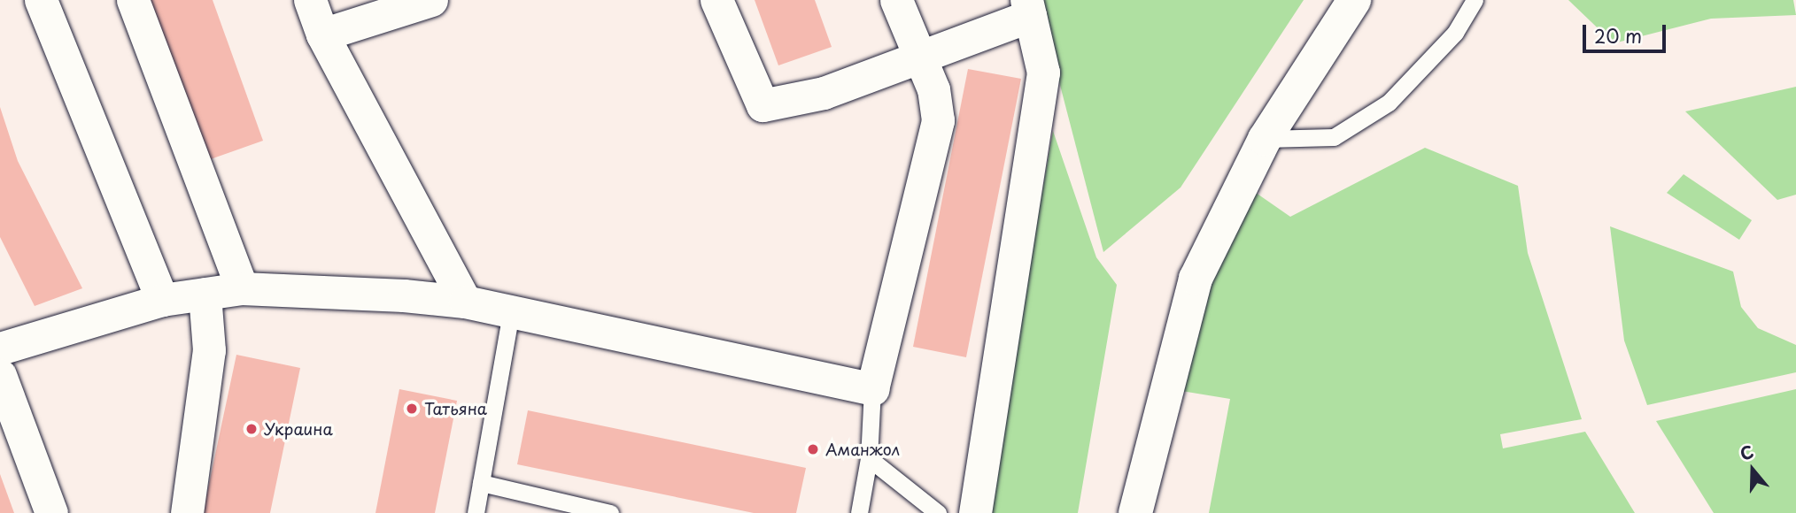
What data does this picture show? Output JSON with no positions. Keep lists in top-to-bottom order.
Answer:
{
  "places": ["Татьяна", "Украина", "Аманжол"],
  "scale_bar": "20 m",
  "north": "top"
}
